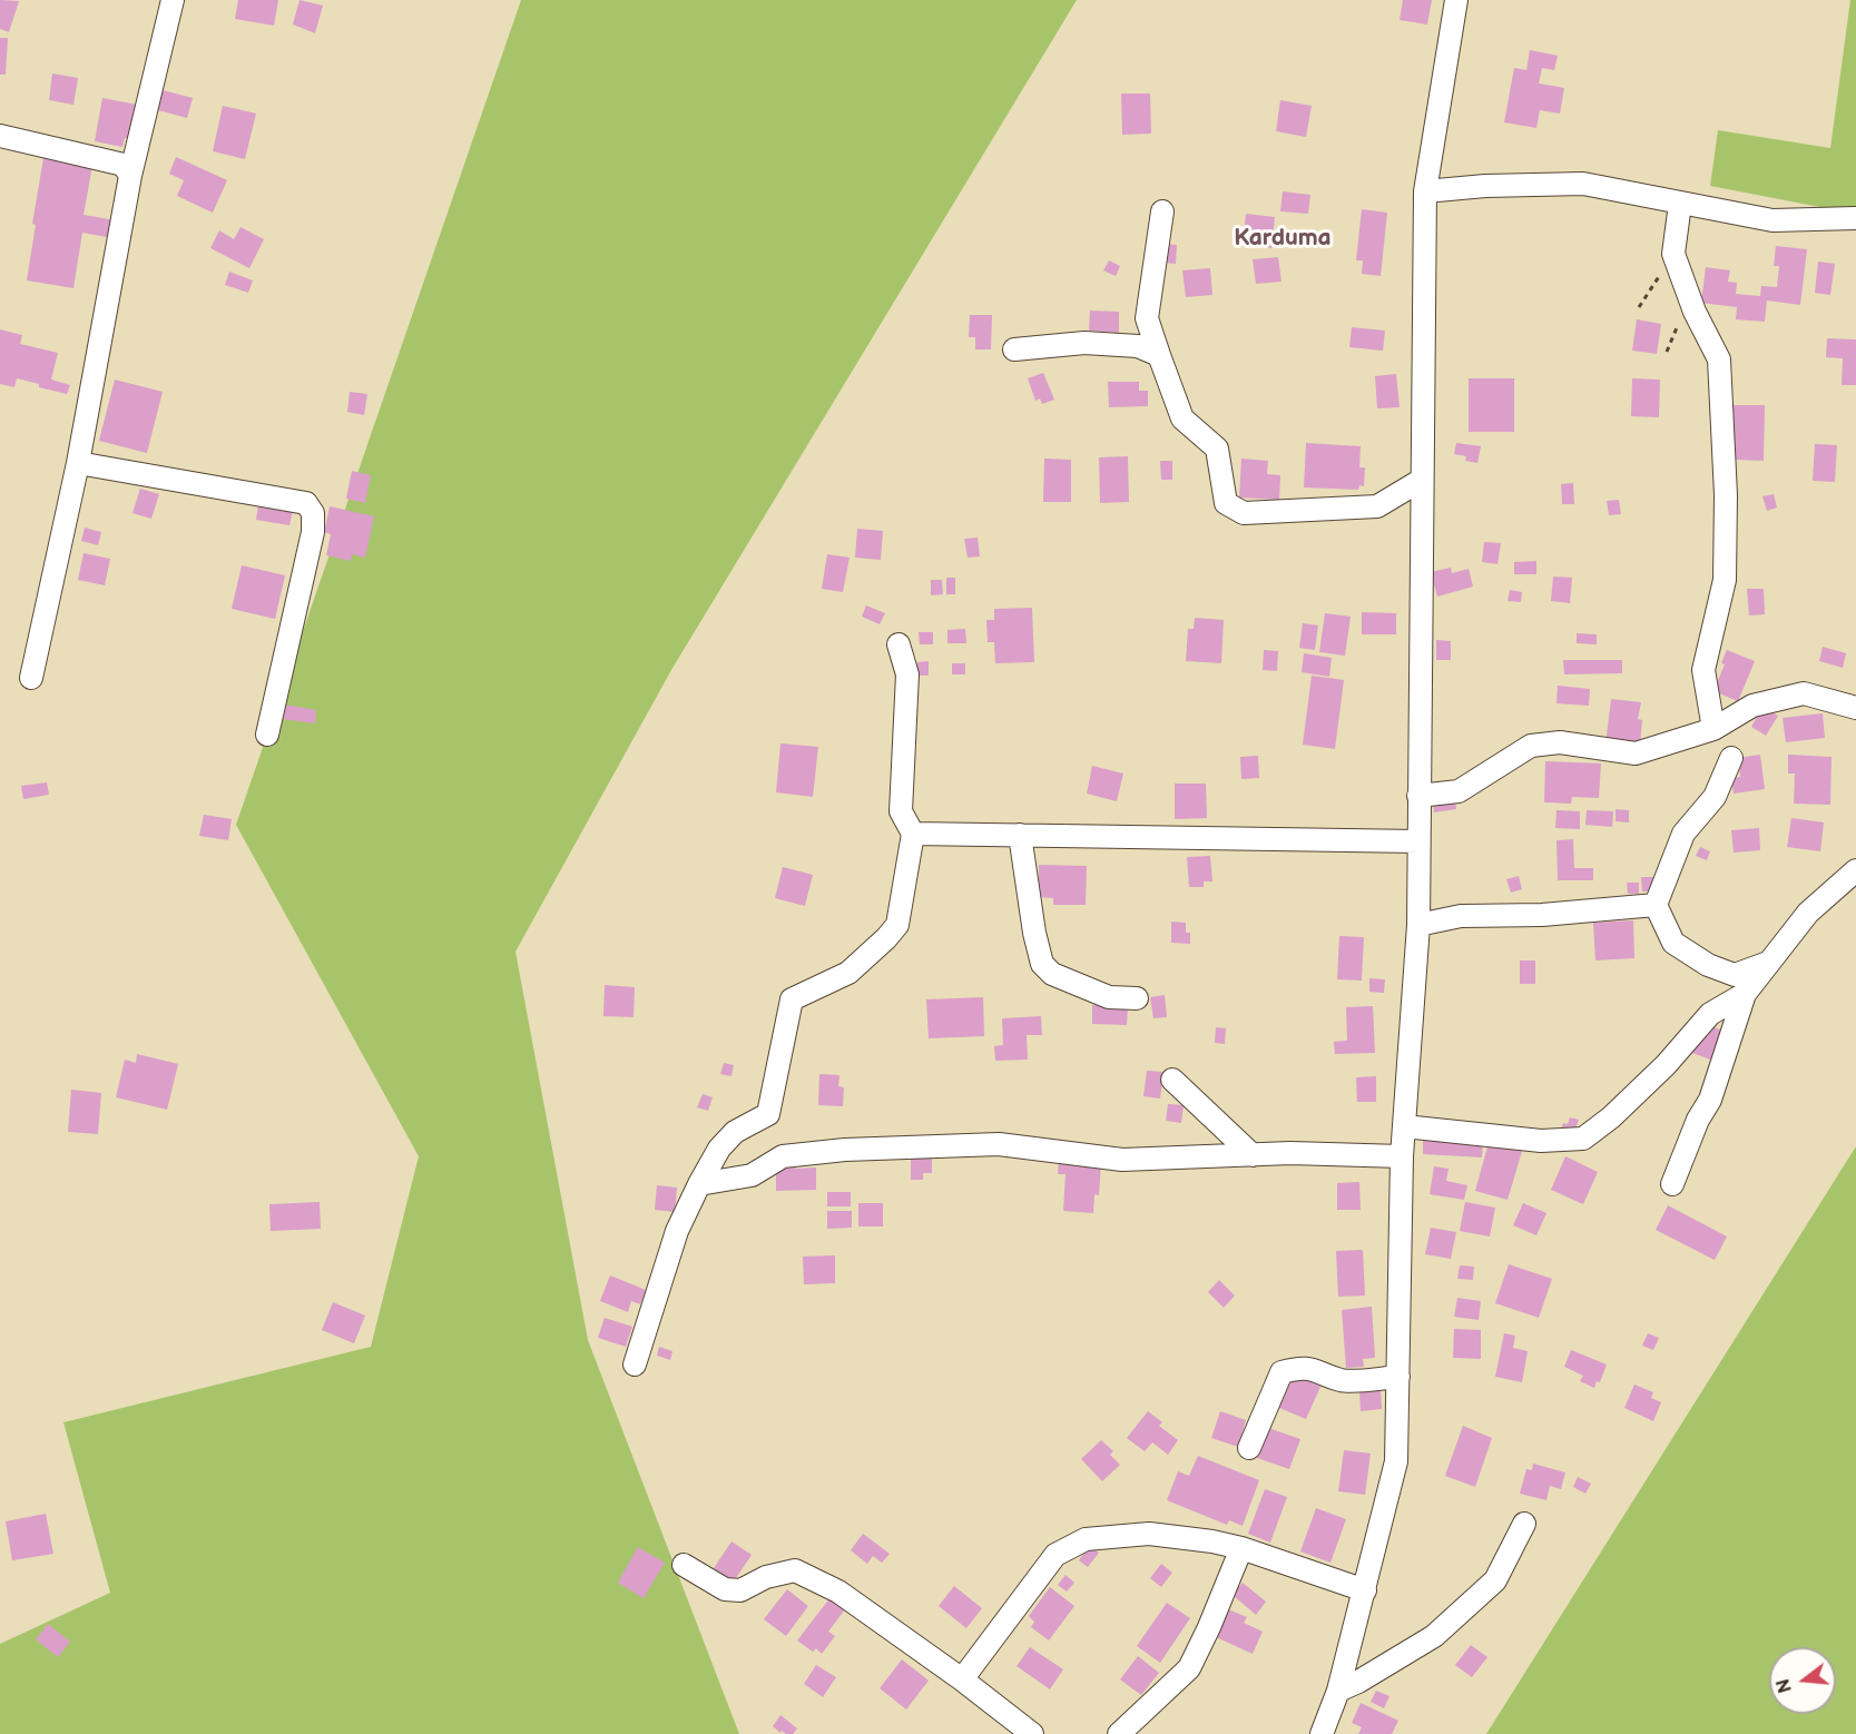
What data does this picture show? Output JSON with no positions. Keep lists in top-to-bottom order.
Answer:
{
  "districts": ["Karduma"],
  "north": "left"
}
